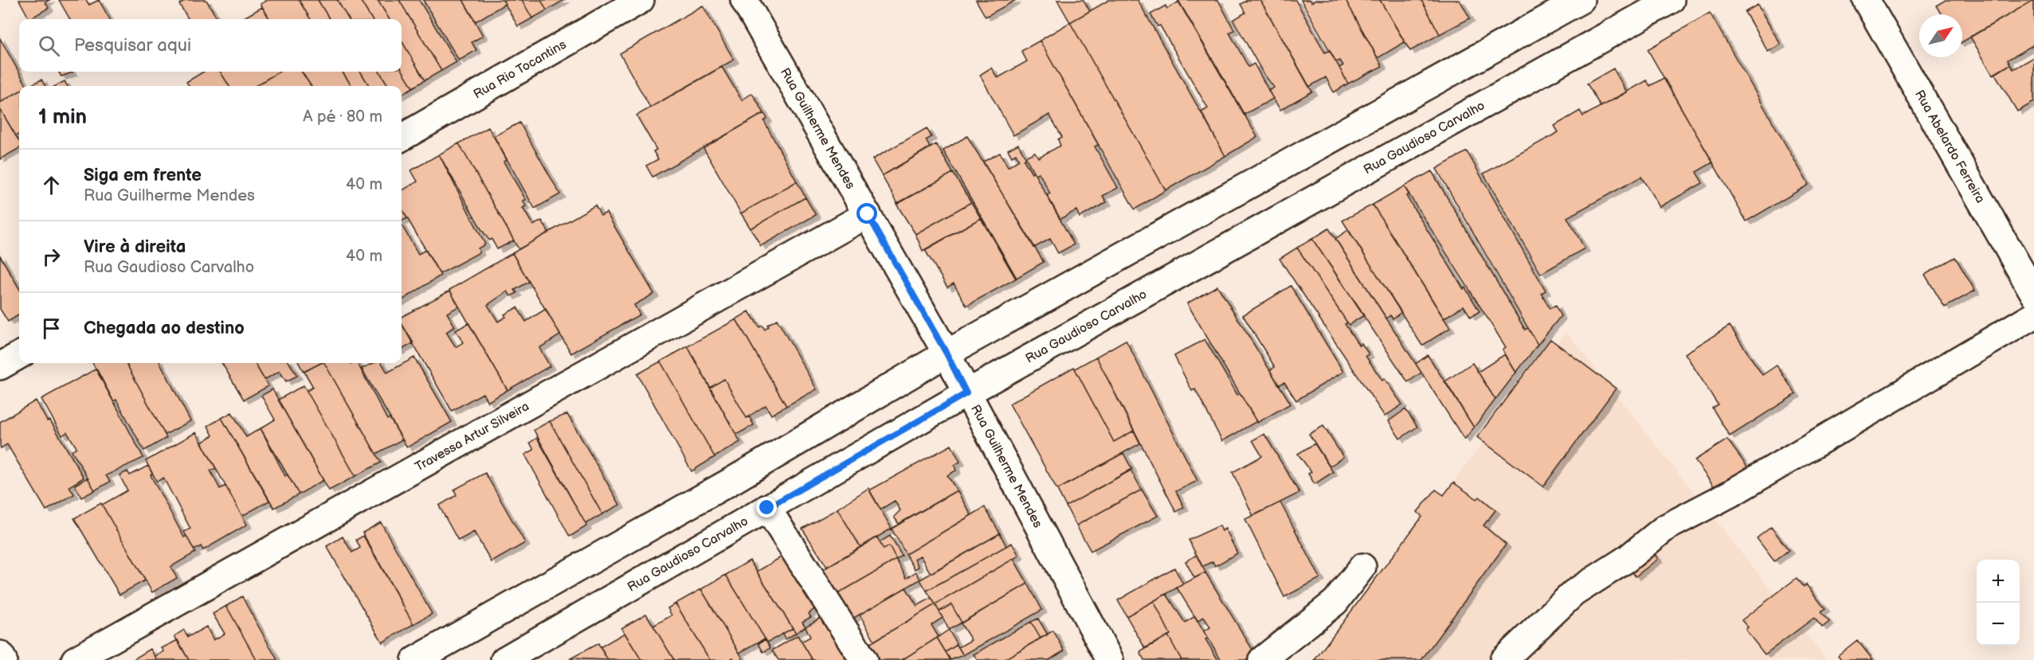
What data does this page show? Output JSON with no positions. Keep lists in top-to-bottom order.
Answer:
{
  "streets": {
    "street": [
      "Rua Rio Tocantins",
      "Rua Guilherme Mendes",
      "Rua Gaudioso Carvalho",
      "Rua Abelardo Ferreira",
      "Travessa Artur Silveira"
    ]
  },
  "crossings": [
    ["Rua Guilherme Mendes", "Rua Gaudioso Carvalho"],
    ["Rua Guilherme Mendes", "Travessa Artur Silveira"]
  ],
  "north": "top right",
  "page": {
    "search": "Pesquisar aqui",
    "heading": ["1 min", "A pé · 80 m"],
    "list": [
      ["Siga em frente", "Rua Guilherme Mendes", "40 m"],
      ["Vire à direita", "Rua Gaudioso Carvalho", "40 m"],
      "Chegada ao destino"
    ],
    "map_buttons": ["+", "−"]
  }
}
